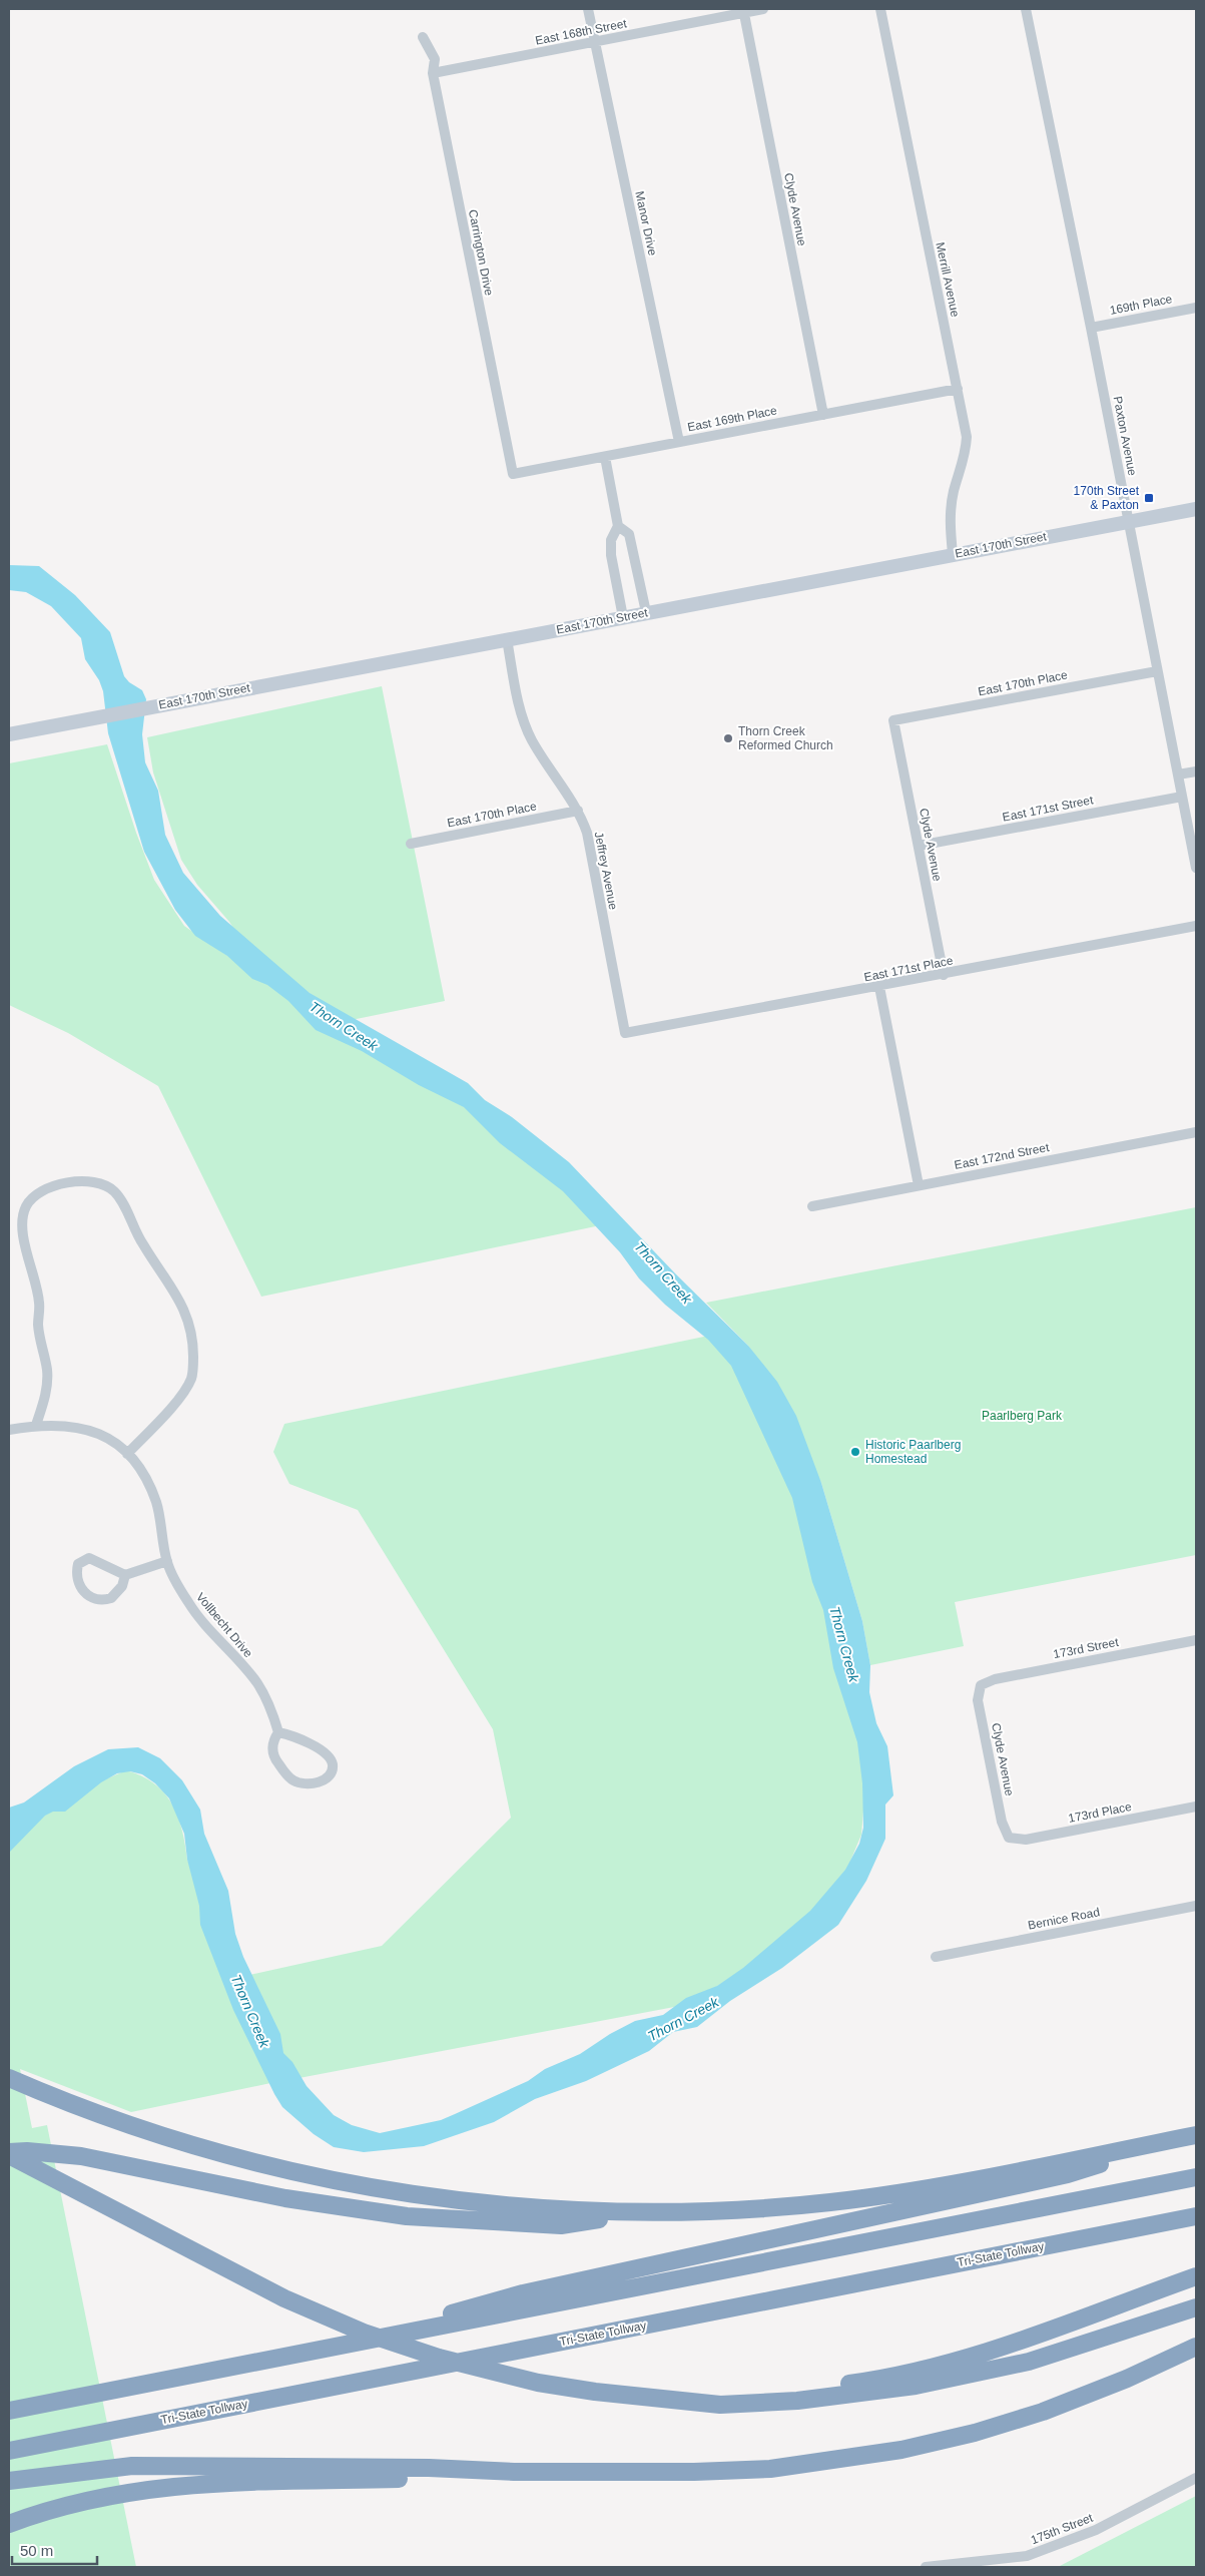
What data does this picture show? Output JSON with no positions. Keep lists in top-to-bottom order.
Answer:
{
  "streets": {
    "highway": ["Tri-State Tollway"],
    "street": [
      "East 168th Street",
      "Clyde Avenue",
      "Manor Drive",
      "Carrington Drive",
      "Merrill Avenue",
      "169th Place",
      "East 169th Place",
      "Paxton Avenue",
      "East 170th Street",
      "East 170th Place",
      "East 171st Street",
      "Jeffrey Avenue",
      "East 171st Place",
      "East 172nd Street",
      "Vollbecht Drive",
      "173rd Street",
      "173rd Place",
      "Bernice Road",
      "175th Street"
    ]
  },
  "crossings": [
    ["East 168th Street", "Clyde Avenue"],
    ["East 168th Street", "Manor Drive"],
    ["East 168th Street", "Carrington Drive"],
    ["Clyde Avenue", "East 169th Place"],
    ["Clyde Avenue", "East 170th Place"],
    ["Clyde Avenue", "East 171st Street"],
    ["Clyde Avenue", "East 171st Place"],
    ["Clyde Avenue", "173rd Street"],
    ["Clyde Avenue", "173rd Place"],
    ["Manor Drive", "East 169th Place"],
    ["Carrington Drive", "East 169th Place"],
    ["Merrill Avenue", "East 169th Place"],
    ["Merrill Avenue", "East 170th Street"],
    ["169th Place", "Paxton Avenue"],
    ["Paxton Avenue", "East 170th Street"],
    ["Paxton Avenue", "East 170th Place"],
    ["Paxton Avenue", "East 171st Street"],
    ["East 170th Street", "Jeffrey Avenue"],
    ["East 170th Place", "Jeffrey Avenue"],
    ["Jeffrey Avenue", "East 171st Place"]
  ],
  "water": ["Thorn Creek"],
  "parks": ["Paarlberg Park"],
  "places": {
    "transit": ["170th Street & Paxton"],
    "other": ["Thorn Creek Reformed Church", "Historic Paarlberg Homestead"]
  },
  "scale_bar": "50 m"
}
